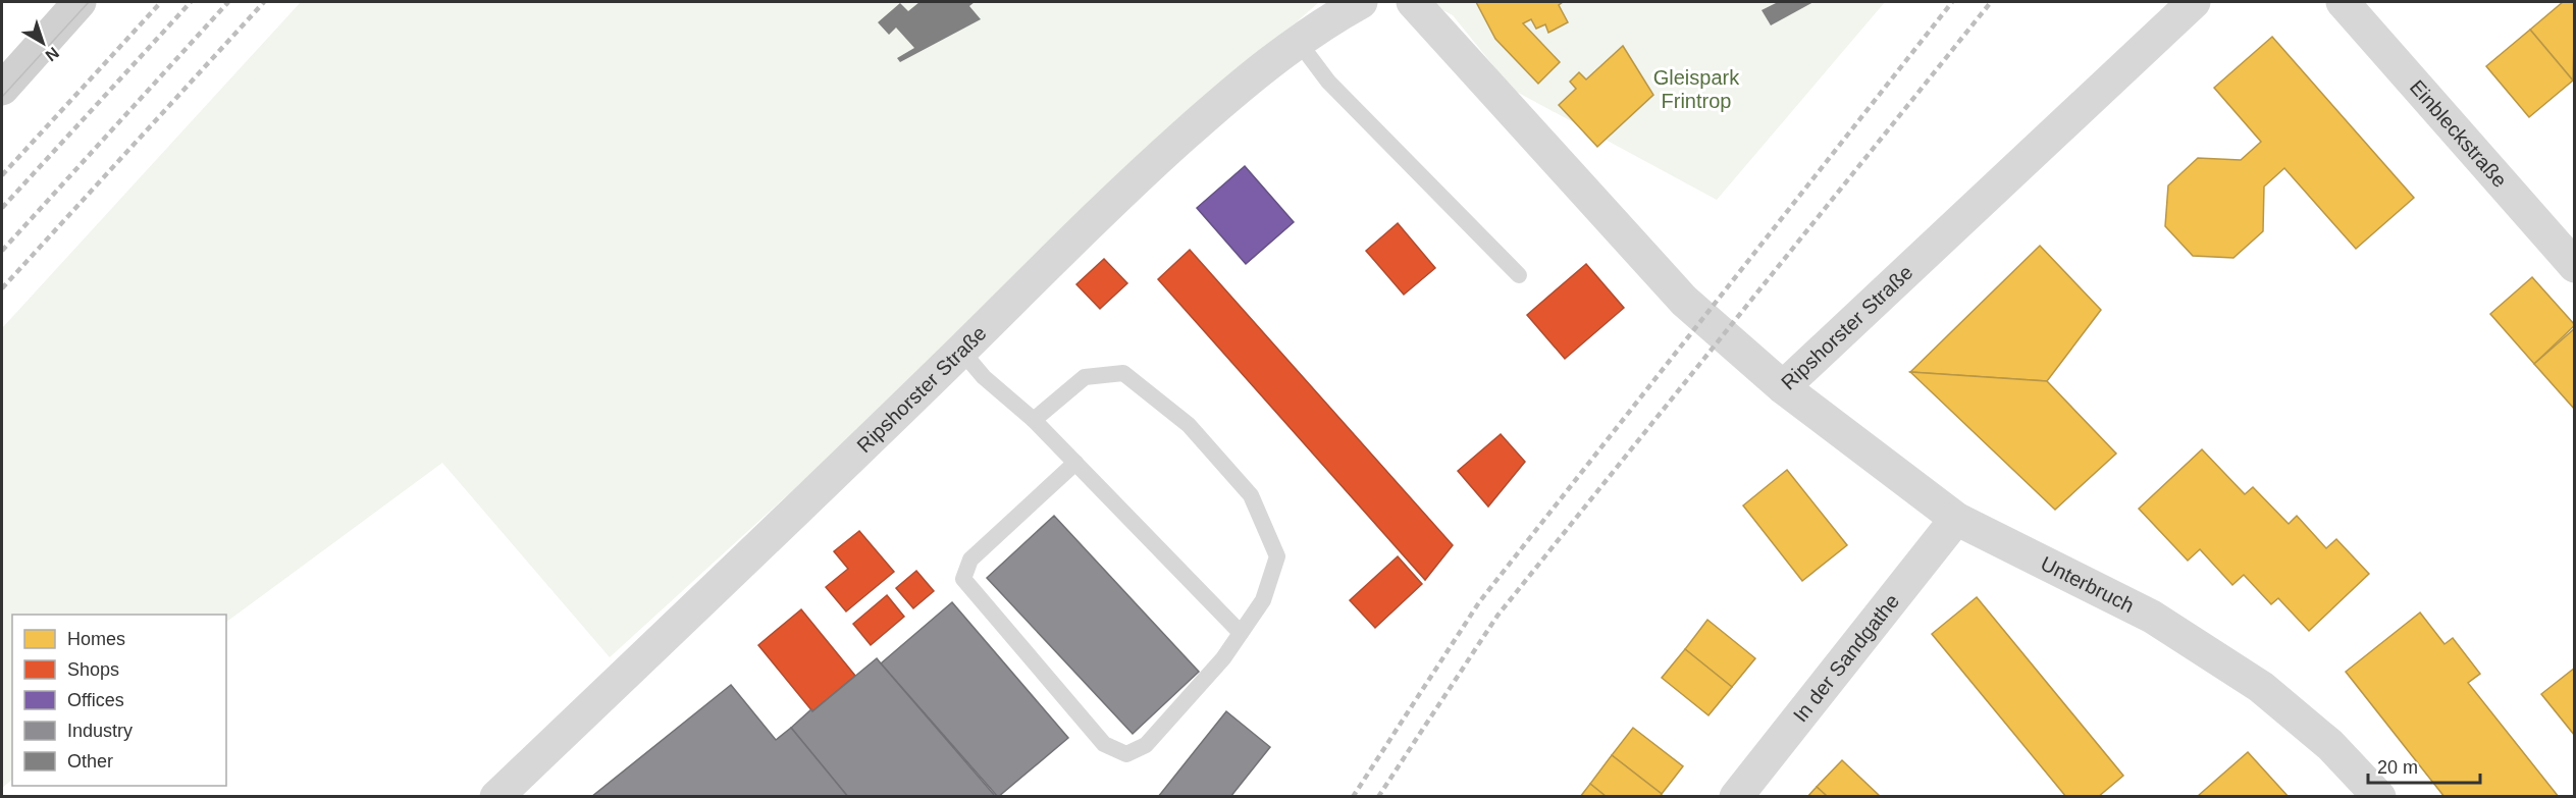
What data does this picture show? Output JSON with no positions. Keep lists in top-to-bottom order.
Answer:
{
  "streets": {
    "street": [
      "Einbleckstraße",
      "Ripshorster Straße",
      "Unterbruch",
      "In der Sandgathe"
    ]
  },
  "crossings": [
    ["Ripshorster Straße", "Unterbruch"],
    ["Unterbruch", "In der Sandgathe"]
  ],
  "parks": ["Gleispark Frintrop"],
  "legend": [
    "Homes",
    "Shops",
    "Offices",
    "Industry",
    "Other"
  ],
  "scale_bar": "20 m",
  "north": "bottom right"
}
